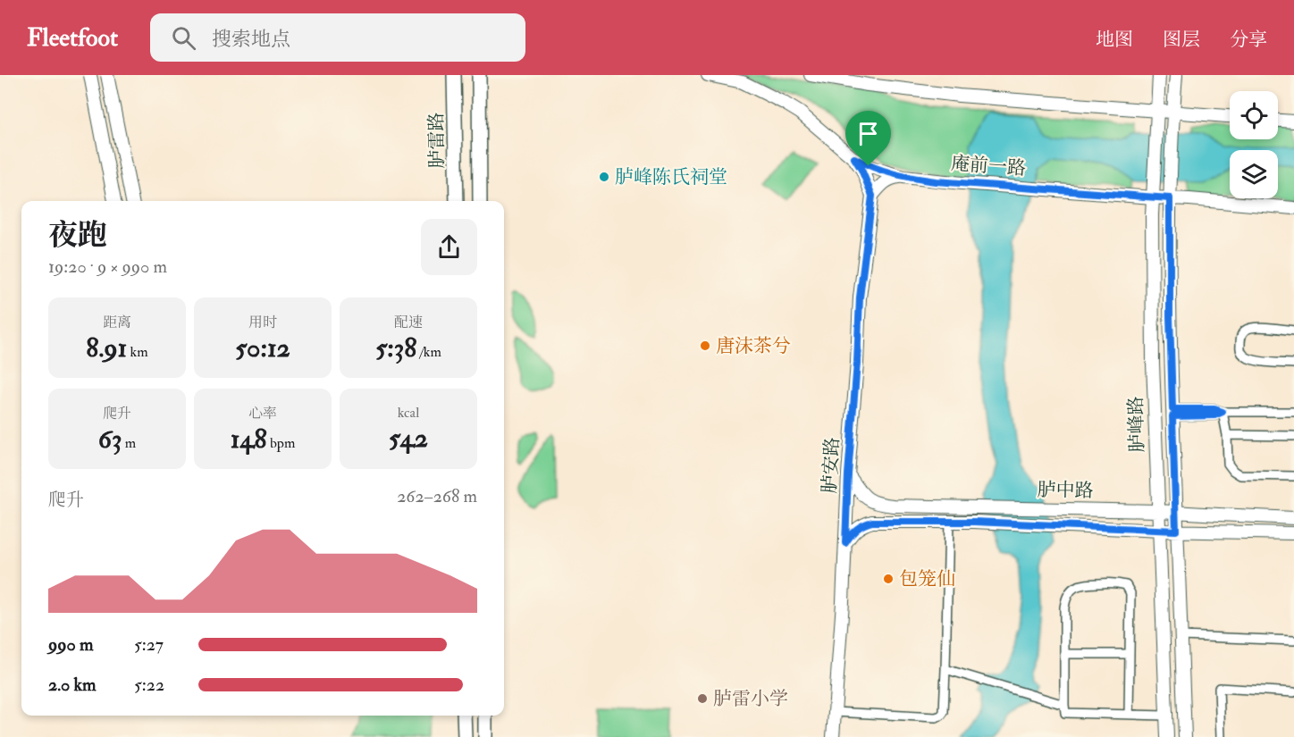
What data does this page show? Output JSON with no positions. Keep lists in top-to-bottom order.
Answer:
{
  "streets": {
    "main road": ["胪雷路"],
    "street": [
      "庵前一路",
      "胪峰路",
      "胪安路",
      "胪中路"
    ]
  },
  "crossings": [
    ["庵前一路", "胪峰路"],
    ["胪峰路", "胪中路"],
    ["胪安路", "胪中路"]
  ],
  "places": [
    "胪峰陈氏祠堂",
    "唐沫茶兮",
    "包笼仙",
    "胪雷小学"
  ],
  "page": {
    "header": "Fleetfoot",
    "search": "搜索地点",
    "nav": ["地图", "图层", "分享"],
    "heading": ["夜跑", "19:20 · 9 × 990 m"],
    "stats": [
      ["距离", "8.91 km"],
      ["用时", "50:12"],
      ["配速", "5:38 /km"],
      ["爬升", "63 m"],
      ["心率", "148 bpm"],
      ["kcal", "542"]
    ],
    "chart": ["爬升", "262–268 m"],
    "list": [
      {
        "name": "990 m",
        "note": "5:27"
      },
      {
        "name": "2.0 km",
        "note": "5:22"
      }
    ]
  }
}
